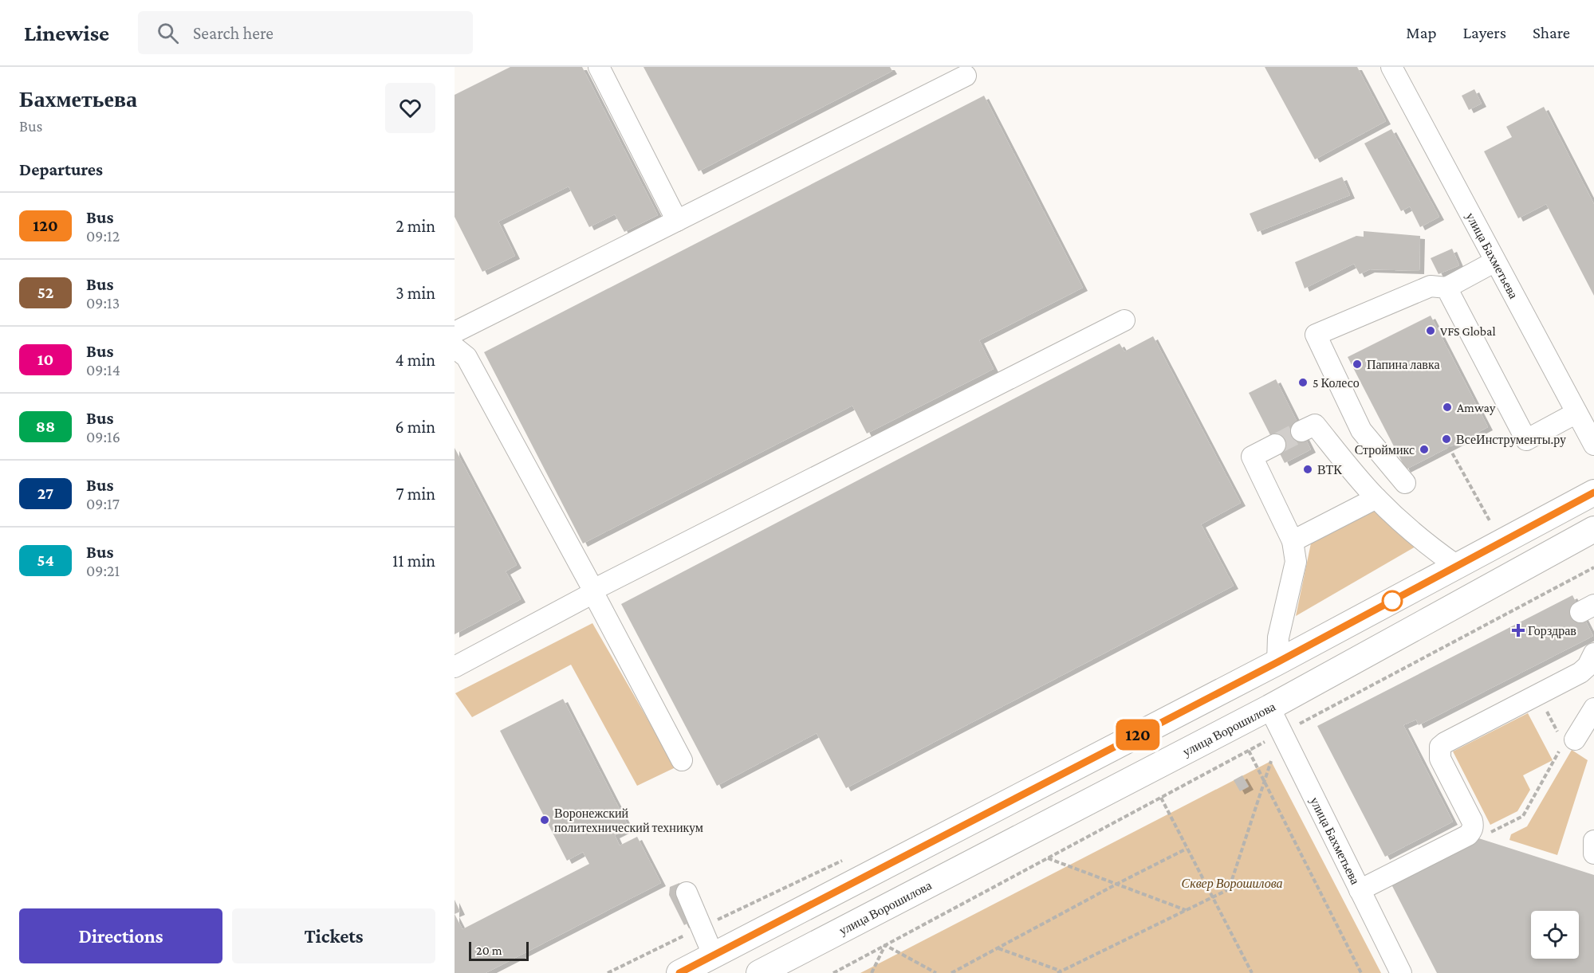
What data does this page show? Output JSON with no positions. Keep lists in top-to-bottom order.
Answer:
{
  "streets": {
    "main road": ["улица Ворошилова"],
    "street": ["улица Бахметьева"]
  },
  "crossings": [
    ["улица Бахметьева", "улица Ворошилова"]
  ],
  "parks": ["Сквер Ворошилова"],
  "places": {
    "other": [
      "VFS Global",
      "Папина лавка",
      "5 Колесо",
      "Amway",
      "ВсеИнструменты.ру",
      "Строймикс",
      "ВТК",
      "Воронежский политехнический техникум"
    ],
    "health": ["Горздрав"]
  },
  "lines": ["bus line 120"],
  "scale_bar": "20 m",
  "page": {
    "header": "Linewise",
    "search": "Search here",
    "nav": ["Map", "Layers", "Share"],
    "heading": [
      ["Бахметьева", "Bus"],
      "Departures"
    ],
    "on_map": "120",
    "list": [
      {
        "mark": "120",
        "name": "Bus",
        "note": "09:12",
        "value": "2 min"
      },
      {
        "mark": "52",
        "name": "Bus",
        "note": "09:13",
        "value": "3 min"
      },
      {
        "mark": "10",
        "name": "Bus",
        "note": "09:14",
        "value": "4 min"
      },
      {
        "mark": "88",
        "name": "Bus",
        "note": "09:16",
        "value": "6 min"
      },
      {
        "mark": "27",
        "name": "Bus",
        "note": "09:17",
        "value": "7 min"
      },
      {
        "mark": "54",
        "name": "Bus",
        "note": "09:21",
        "value": "11 min"
      }
    ],
    "buttons": ["Directions", "Tickets"],
    "scale": "20 m"
  }
}
